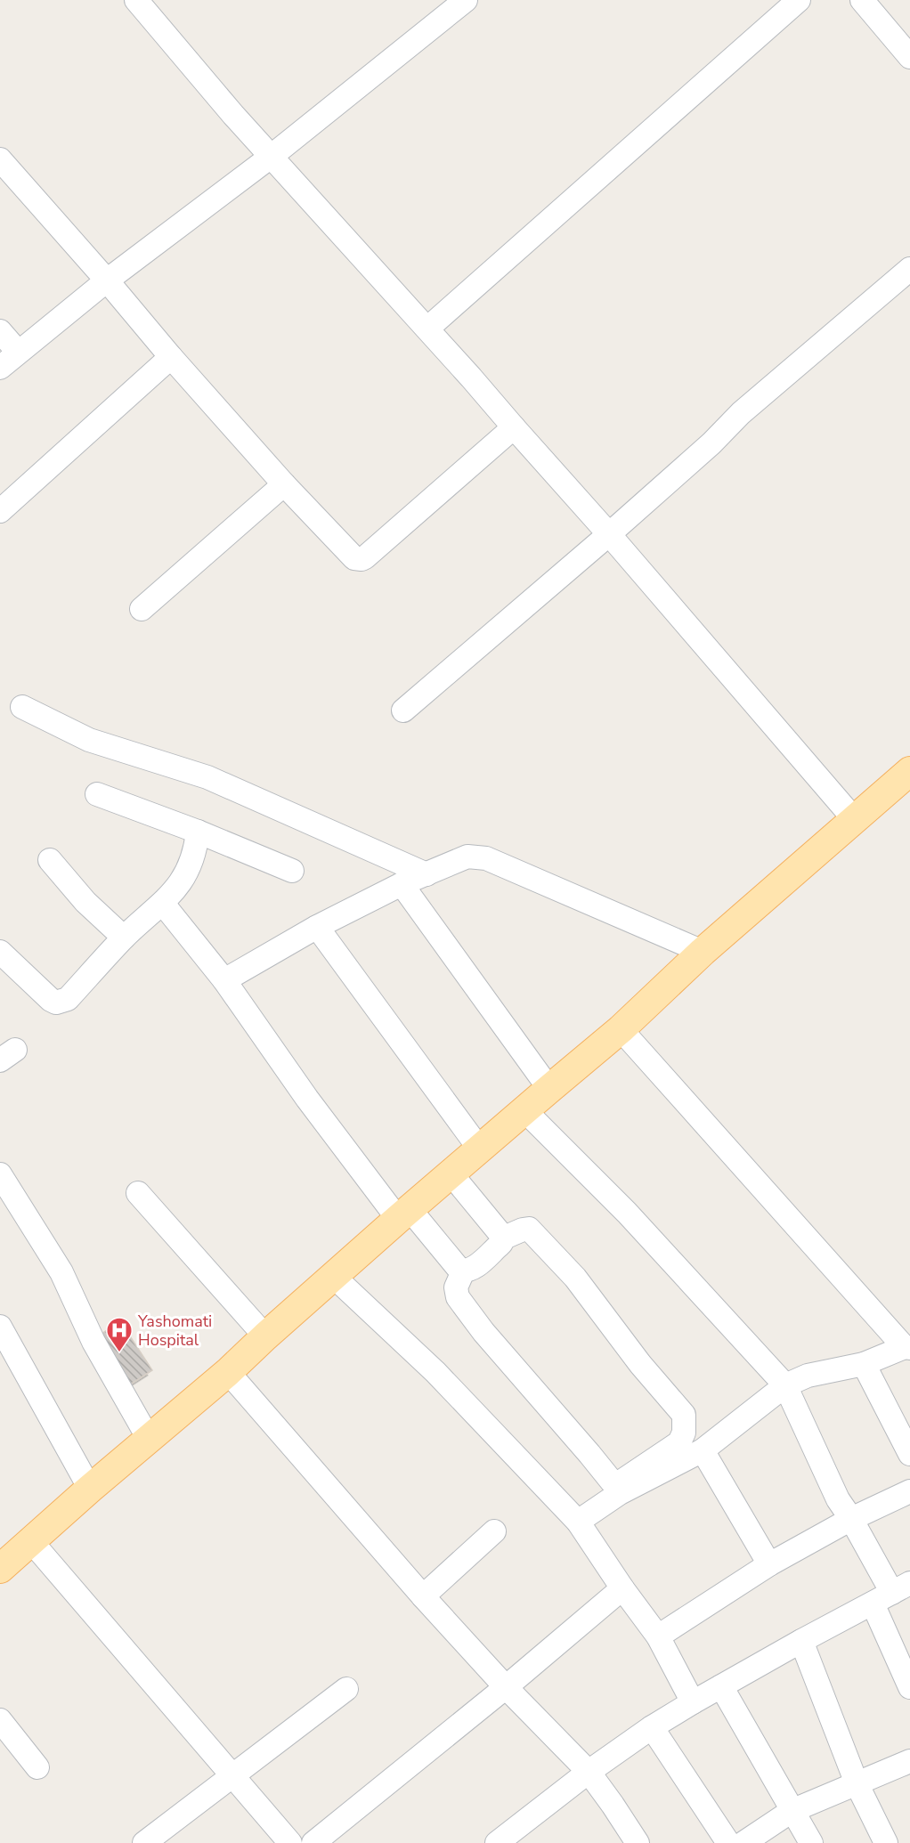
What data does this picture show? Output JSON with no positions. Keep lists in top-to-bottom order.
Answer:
{
  "places": {
    "hospital": ["Yashomati Hospital"]
  }
}
